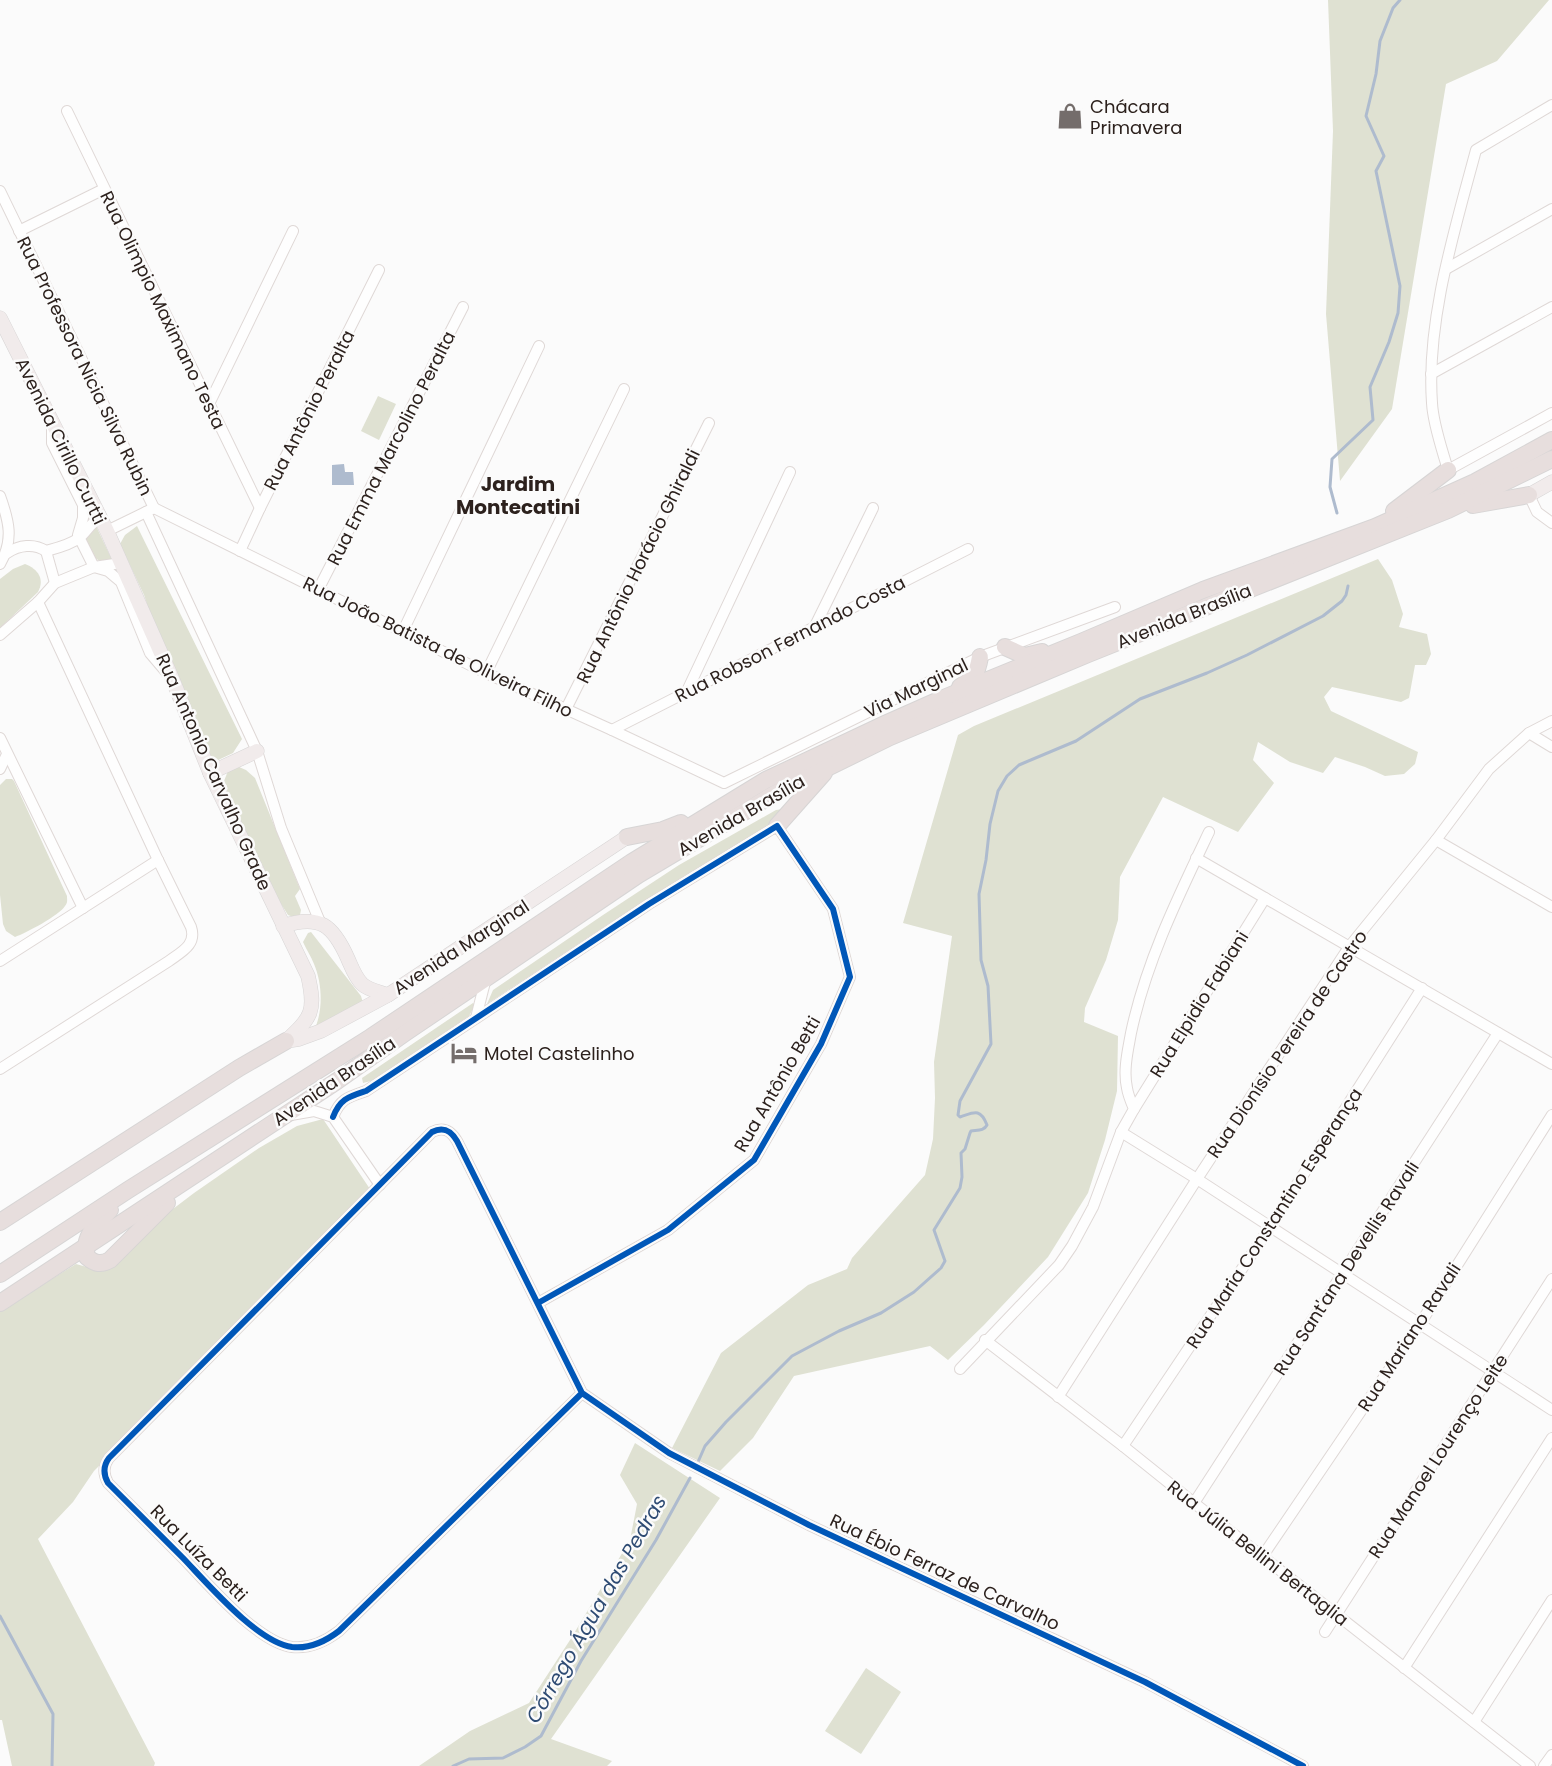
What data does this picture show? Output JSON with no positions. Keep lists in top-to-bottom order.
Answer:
{
  "streets": {
    "highway": ["Avenida Brasília"],
    "main road": ["Avenida Cirillo Curtti", "Rua Antonio Carvalho Grade", "Avenida Marginal"],
    "street": [
      "Rua Olimpio Maximano Testa",
      "Rua Professora Nicia Silva Rubin",
      "Rua Antônio Peralta",
      "Rua Emma Marcolino Peralta",
      "Rua Antônio Horácio Ghiraldi",
      "Rua Robson Fernando Costa",
      "Rua João Batista de Oliveira Filho",
      "Via Marginal",
      "Rua Elpidio Fabiani",
      "Rua Dionísio Pereira de Castro",
      "Rua Antônio Betti",
      "Rua Maria Constantino Esperança",
      "Rua Sant'ana Devellis Ravali",
      "Rua Mariano Ravali",
      "Rua Manoel Lourenço Leite",
      "Rua Luíza Betti",
      "Rua Júlia Bellini Bertaglia",
      "Rua Ébio Ferraz de Carvalho"
    ]
  },
  "crossings": [
    ["Rua Olimpio Maximano Testa", "Rua Antônio Peralta"],
    ["Rua Professora Nicia Silva Rubin", "Rua João Batista de Oliveira Filho"],
    ["Rua Antônio Peralta", "Rua João Batista de Oliveira Filho"],
    ["Avenida Cirillo Curtti", "Rua Antonio Carvalho Grade"],
    ["Rua Emma Marcolino Peralta", "Rua João Batista de Oliveira Filho"],
    ["Rua Antônio Horácio Ghiraldi", "Rua João Batista de Oliveira Filho"],
    ["Rua Robson Fernando Costa", "Rua João Batista de Oliveira Filho"],
    ["Rua João Batista de Oliveira Filho", "Via Marginal"],
    ["Rua Antonio Carvalho Grade", "Avenida Marginal"],
    ["Rua Elpidio Fabiani", "Rua Júlia Bellini Bertaglia"],
    ["Rua Dionísio Pereira de Castro", "Rua Júlia Bellini Bertaglia"],
    ["Rua Antônio Betti", "Rua Luíza Betti"],
    ["Rua Maria Constantino Esperança", "Rua Júlia Bellini Bertaglia"],
    ["Rua Sant'ana Devellis Ravali", "Rua Júlia Bellini Bertaglia"],
    ["Rua Mariano Ravali", "Rua Júlia Bellini Bertaglia"],
    ["Rua Manoel Lourenço Leite", "Rua Júlia Bellini Bertaglia"],
    ["Rua Luíza Betti", "Rua Ébio Ferraz de Carvalho"]
  ],
  "districts": ["Jardim Montecatini"],
  "water": ["Córrego Água das Pedras"],
  "places": {
    "shop": ["Chácara Primavera"],
    "hotel": ["Motel Castelinho"]
  }
}
